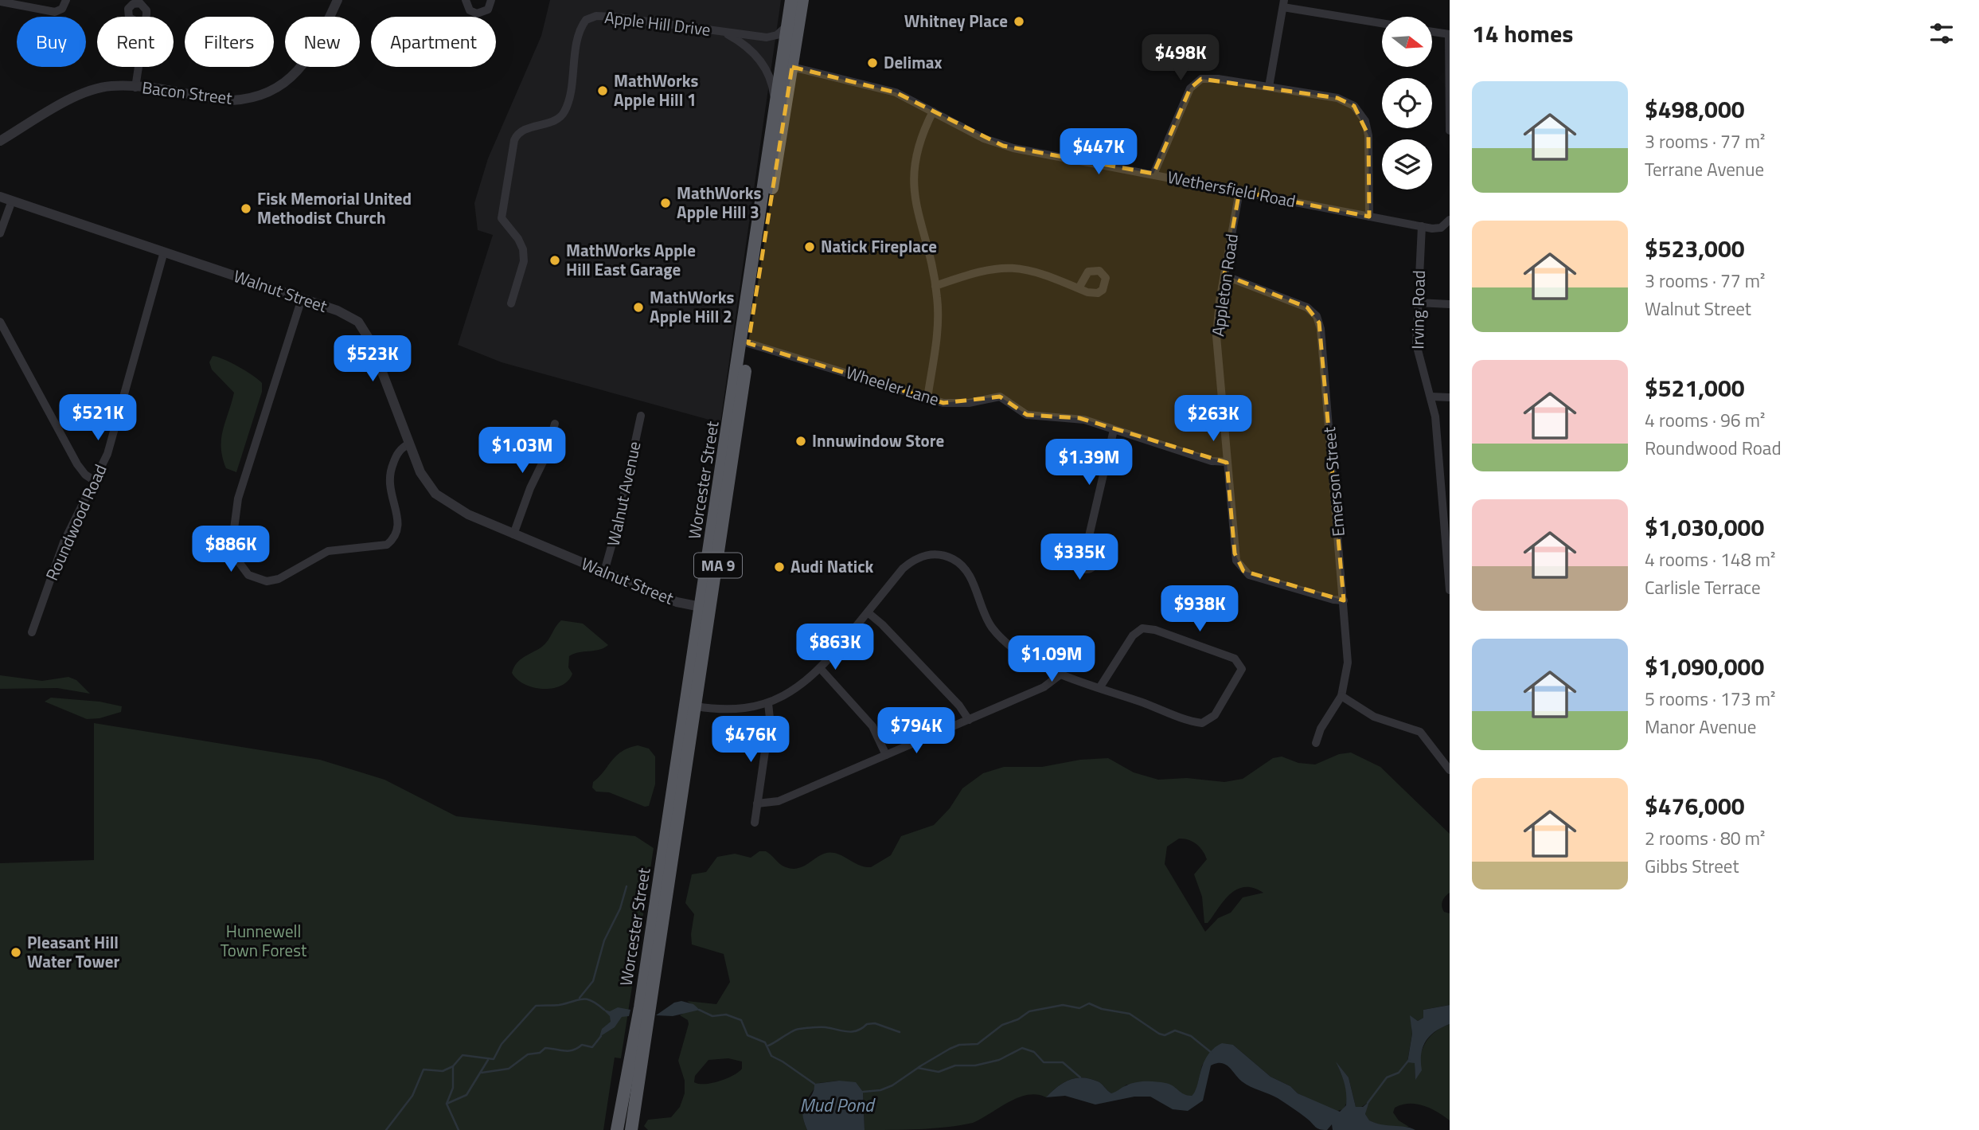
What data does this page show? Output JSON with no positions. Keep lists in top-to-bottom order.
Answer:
{
  "streets": {
    "highway": ["Worcester Street", "MA 9"],
    "street": [
      "Apple Hill Drive",
      "Bacon Street",
      "Wethersfield Road",
      "Appleton Road",
      "Walnut Street",
      "Irving Road",
      "Wheeler Lane",
      "Emerson Street",
      "Walnut Avenue",
      "Roundwood Road"
    ]
  },
  "crossings": [
    ["Apple Hill Drive", "Worcester Street"],
    ["Wethersfield Road", "Appleton Road"],
    ["Wethersfield Road", "Irving Road"],
    ["Wethersfield Road", "Worcester Street"],
    ["Appleton Road", "Wheeler Lane"],
    ["Appleton Road", "Emerson Street"],
    ["Walnut Street", "Worcester Street"],
    ["Walnut Street", "Walnut Avenue"],
    ["Walnut Street", "Roundwood Road"],
    ["Wheeler Lane", "Worcester Street"]
  ],
  "water": ["Mud Pond"],
  "parks": ["Hunnewell Town Forest"],
  "places": [
    "Whitney Place",
    "Delimax",
    "MathWorks Apple Hill 1",
    "MathWorks Apple Hill 3",
    "Fisk Memorial United Methodist Church",
    "Natick Fireplace",
    "MathWorks Apple Hill East Garage",
    "MathWorks Apple Hill 2",
    "Innuwindow Store",
    "Audi Natick",
    "Pleasant Hill Water Tower"
  ],
  "north": "right",
  "page": {
    "heading": "14 homes",
    "chip": [
      "Buy",
      "Rent",
      "Filters",
      "New",
      "Apartment"
    ],
    "price": [
      "$498K",
      "$447K",
      "$523K",
      "$521K",
      "$263K",
      "$1.03M",
      "$1.39M",
      "$886K",
      "$335K",
      "$938K",
      "$863K",
      "$1.09M",
      "$794K",
      "$476K"
    ],
    "list": [
      {
        "name": "$498,000",
        "note": "3 rooms · 77 m² · Terrane Avenue"
      },
      {
        "name": "$523,000",
        "note": "3 rooms · 77 m² · Walnut Street"
      },
      {
        "name": "$521,000",
        "note": "4 rooms · 96 m² · Roundwood Road"
      },
      {
        "name": "$1,030,000",
        "note": "4 rooms · 148 m² · Carlisle Terrace"
      },
      {
        "name": "$1,090,000",
        "note": "5 rooms · 173 m² · Manor Avenue"
      },
      {
        "name": "$476,000",
        "note": "2 rooms · 80 m² · Gibbs Street"
      }
    ]
  }
}
